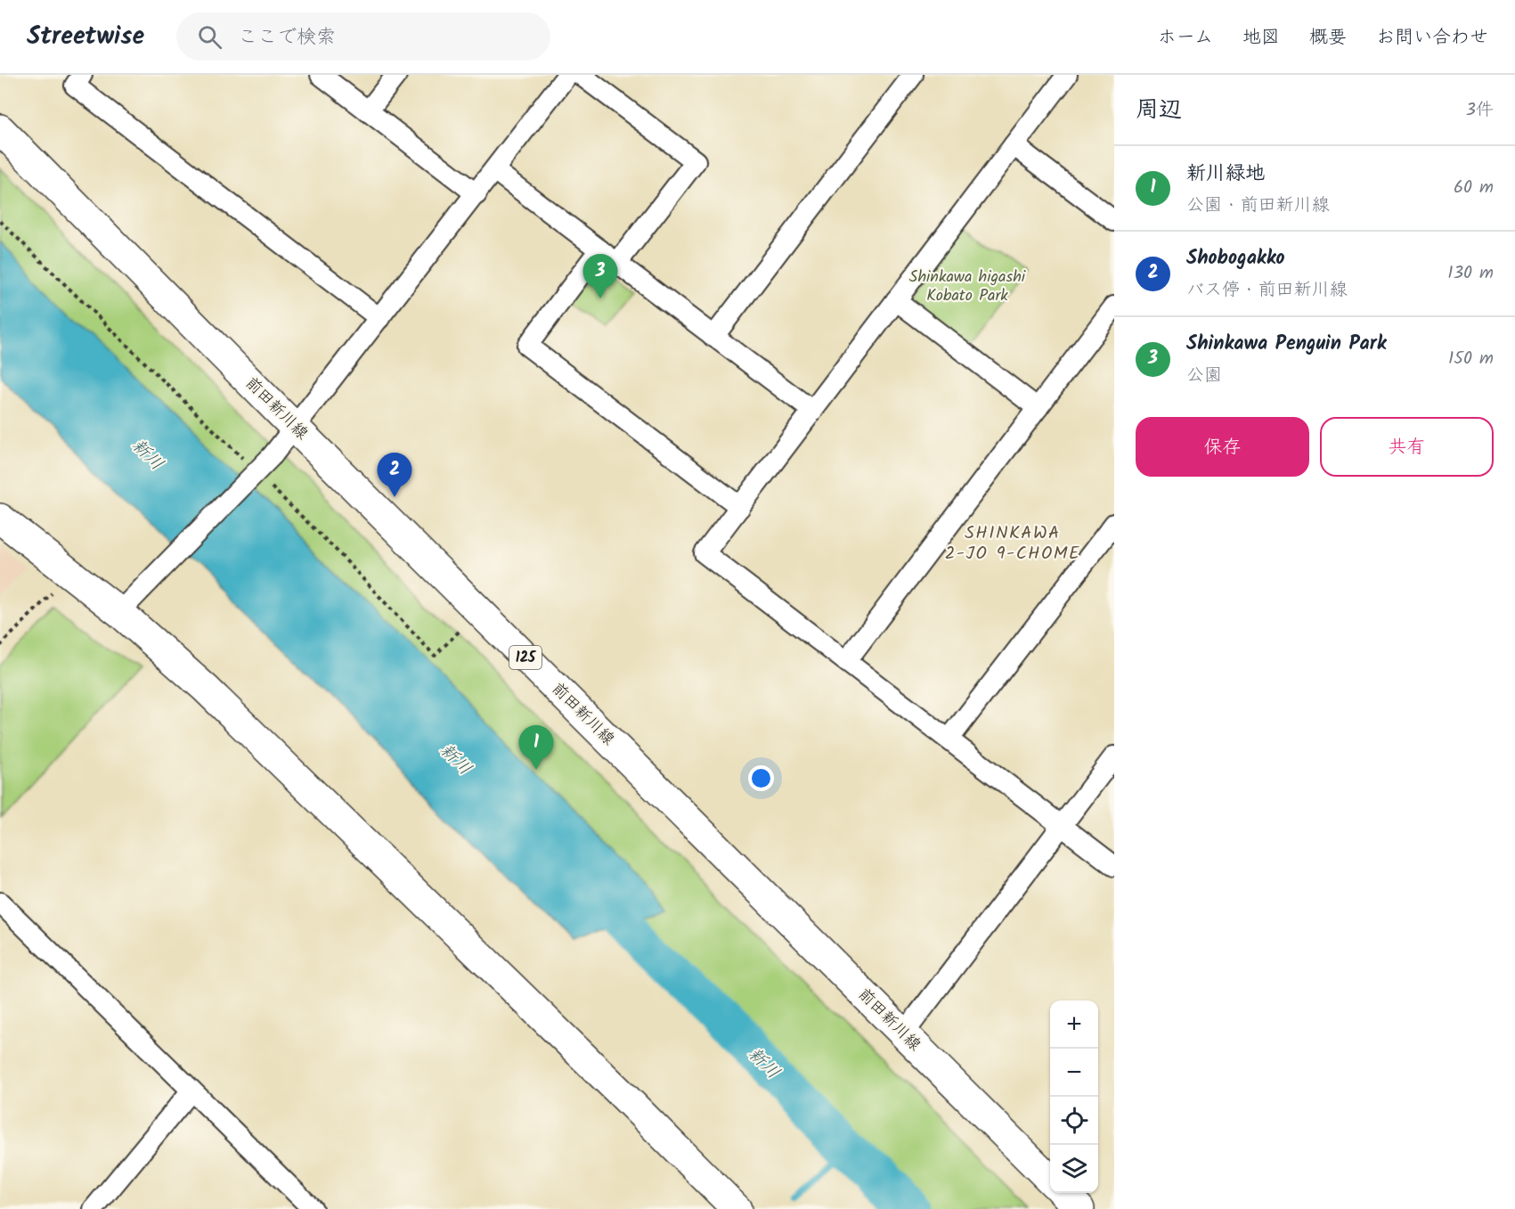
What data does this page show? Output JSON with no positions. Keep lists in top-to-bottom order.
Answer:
{
  "streets": {
    "main road": ["前田新川線", "125"]
  },
  "districts": ["SHINKAWA 2-JO 9-CHOME"],
  "water": ["新川"],
  "parks": ["Shinkawa higashi Kobato Park"],
  "page": {
    "header": "Streetwise",
    "search": "ここで検索",
    "nav": [
      "ホーム",
      "地図",
      "概要",
      "お問い合わせ"
    ],
    "heading": ["周辺", "3件"],
    "list": [
      {
        "mark": "1",
        "name": "新川緑地",
        "note": "公園 · 前田新川線",
        "value": "60 m"
      },
      {
        "mark": "2",
        "name": "Shobogakko",
        "note": "バス停 · 前田新川線",
        "value": "130 m"
      },
      {
        "mark": "3",
        "name": "Shinkawa Penguin Park",
        "note": "公園",
        "value": "150 m"
      }
    ],
    "pins": ["3", "2", "1"],
    "buttons": ["保存", "共有"],
    "map_buttons": ["+", "−"]
  }
}
